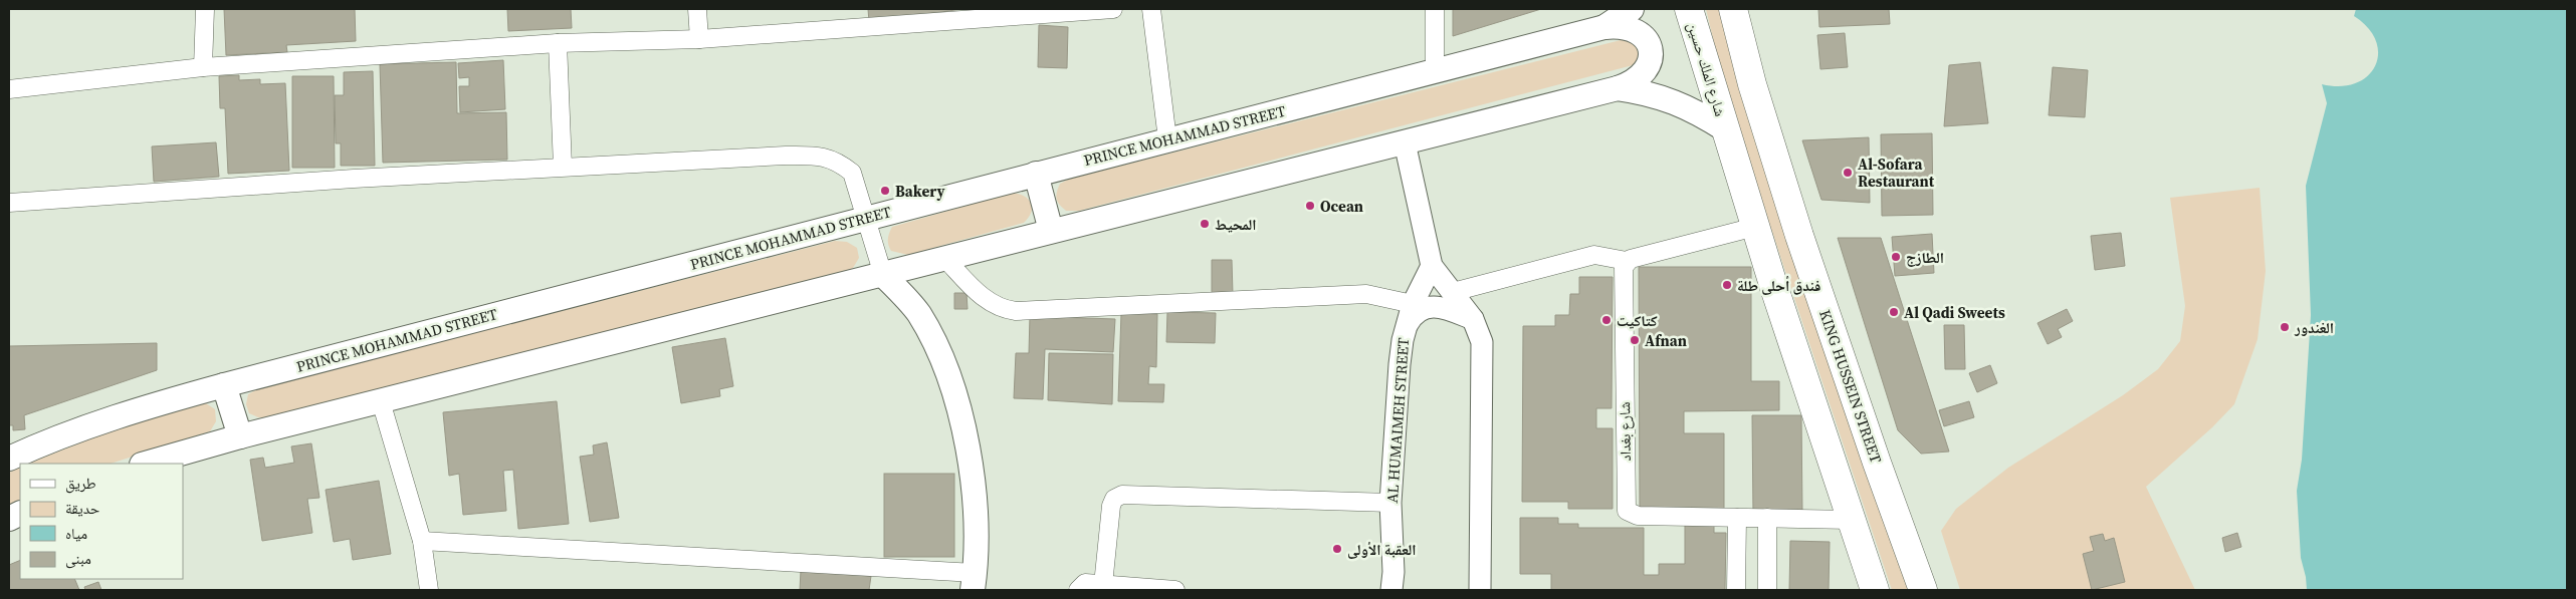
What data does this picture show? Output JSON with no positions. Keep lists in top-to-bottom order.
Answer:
{
  "streets": {
    "highway": ["شارع الملك حسين", "KING HUSSEIN STREET"],
    "main road": ["PRINCE MOHAMMAD STREET"],
    "street": ["AL HUMAIMEH STREET", "شارع بغداد"]
  },
  "places": [
    "Al-Sofara Restaurant",
    "Bakery",
    "Ocean",
    "المحيط",
    "الطازج",
    "فندق أحلى طلة",
    "Al Qadi Sweets",
    "كتاكيت",
    "الغندور",
    "Afnan",
    "العقبة الأولى"
  ],
  "legend": [
    "طريق",
    "حديقة",
    "مياه",
    "مبنى"
  ]
}
